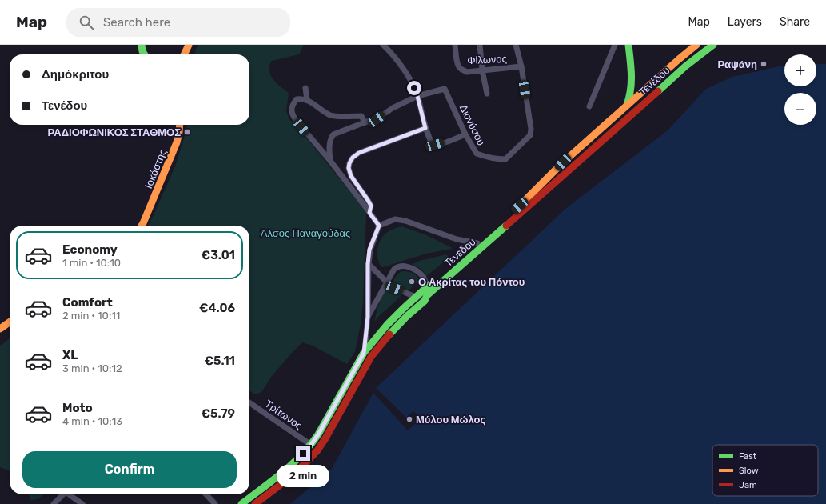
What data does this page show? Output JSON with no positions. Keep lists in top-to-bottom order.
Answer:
{
  "streets": {
    "main road": ["Τενέδου", "Ιοκάστης"],
    "street": ["Φίλωνος", "Διονύσου", "Τρίτωνος"]
  },
  "crossings": [
    ["Φίλωνος", "Διονύσου"],
    ["Τενέδου", "Τρίτωνος"]
  ],
  "parks": ["Άλσος Παναγούδας"],
  "places": {
    "other": ["Ραψάνη", "Ο Ακρίτας του Πόντου", "Μύλου Μώλος"],
    "transit": ["ΡΑΔΙΟΦΩΝΙΚΟΣ ΣΤΑΘΜΟΣ"]
  },
  "legend": ["Fast", "Slow", "Jam"],
  "page": {
    "header": "Map",
    "search": "Search here",
    "nav": ["Map", "Layers", "Share"],
    "map_buttons": ["+", "−"],
    "banner": ["Δημόκριτου", "Τενέδου"],
    "list": [
      {
        "name": "Economy",
        "note": "1 min · 10:10",
        "value": "€3.01"
      },
      {
        "name": "Comfort",
        "note": "2 min · 10:11",
        "value": "€4.06"
      },
      {
        "name": "XL",
        "note": "3 min · 10:12",
        "value": "€5.11"
      },
      {
        "name": "Moto",
        "note": "4 min · 10:13",
        "value": "€5.79"
      }
    ],
    "buttons": "Confirm",
    "bubble": "2 min"
  }
}
